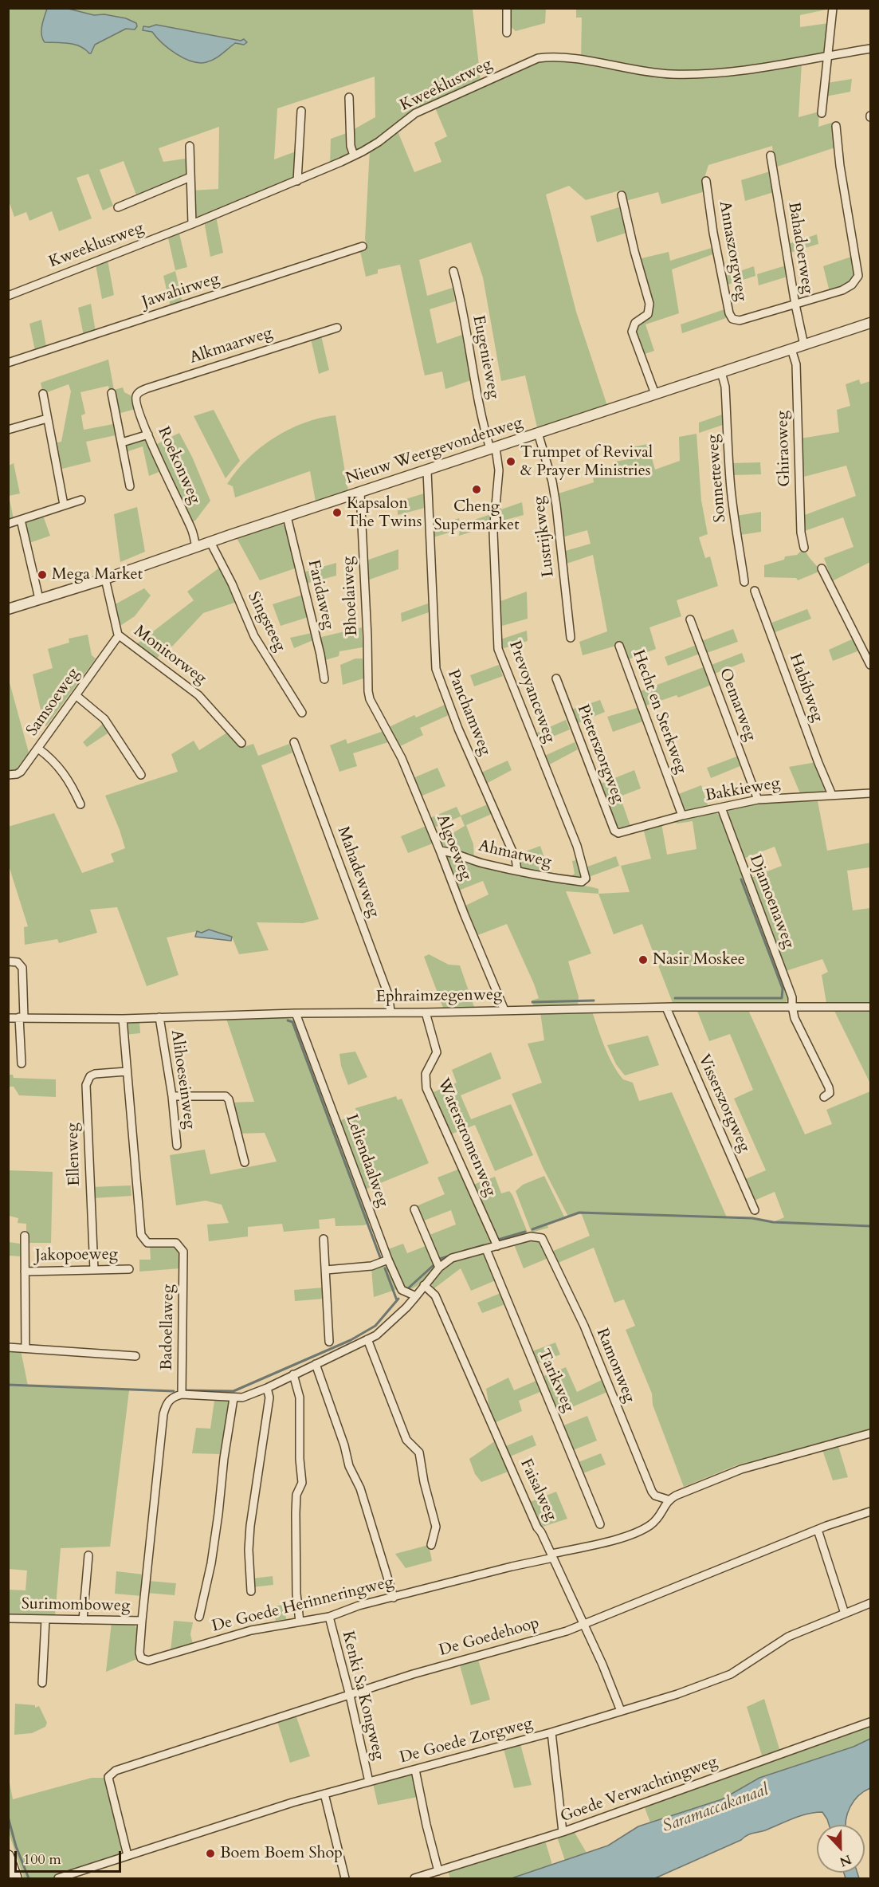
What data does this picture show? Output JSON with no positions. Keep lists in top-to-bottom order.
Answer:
{
  "streets": {
    "street": [
      "Kweeklustweg",
      "Bahadoerweg",
      "Annaszorgweg",
      "Jawahirweg",
      "Alkmaarweg",
      "Eugenieweg",
      "Ghiraoweg",
      "Nieuw Weergevondenweg",
      "Roekonweg",
      "Sonnetteweg",
      "Lustrijkweg",
      "Faridaweg",
      "Bhoelaiweg",
      "Singsteeg",
      "Monitorweg",
      "Habibweg",
      "Prevoyanceweg",
      "Samsoeweg",
      "Oemarweg",
      "Hecht en Sterkweg",
      "Panchamweg",
      "Pieterszorgweg",
      "Bakkieweg",
      "Algoeweg",
      "Ahmatweg",
      "Mahadewweg",
      "Djamoenaweg",
      "Ephraimzegenweg",
      "Alihoeseinweg",
      "Visserszorgweg",
      "Waterstromenweg",
      "Ellenweg",
      "Leliendaalweg",
      "Jakopoeweg",
      "Badoellaweg",
      "Ramonweg",
      "Tarikweg",
      "Faisalweg",
      "De Goede Herinneringweg",
      "Surimomboweg",
      "De Goedehoop",
      "Kenki Sa Kongweg",
      "De Goede Zorgweg",
      "Goede Verwachtingweg"
    ]
  },
  "crossings": [
    ["Bahadoerweg", "Annaszorgweg"],
    ["Bahadoerweg", "Nieuw Weergevondenweg"],
    ["Alkmaarweg", "Roekonweg"],
    ["Eugenieweg", "Nieuw Weergevondenweg"],
    ["Eugenieweg", "Prevoyanceweg"],
    ["Ghiraoweg", "Nieuw Weergevondenweg"],
    ["Nieuw Weergevondenweg", "Roekonweg"],
    ["Nieuw Weergevondenweg", "Sonnetteweg"],
    ["Nieuw Weergevondenweg", "Lustrijkweg"],
    ["Nieuw Weergevondenweg", "Faridaweg"],
    ["Nieuw Weergevondenweg", "Bhoelaiweg"],
    ["Nieuw Weergevondenweg", "Singsteeg"],
    ["Nieuw Weergevondenweg", "Monitorweg"],
    ["Nieuw Weergevondenweg", "Prevoyanceweg"],
    ["Nieuw Weergevondenweg", "Panchamweg"],
    ["Bhoelaiweg", "Algoeweg"],
    ["Habibweg", "Bakkieweg"],
    ["Prevoyanceweg", "Ahmatweg"],
    ["Oemarweg", "Bakkieweg"],
    ["Hecht en Sterkweg", "Bakkieweg"],
    ["Panchamweg", "Ahmatweg"],
    ["Pieterszorgweg", "Bakkieweg"],
    ["Bakkieweg", "Djamoenaweg"],
    ["Algoeweg", "Ahmatweg"],
    ["Algoeweg", "Ephraimzegenweg"],
    ["Mahadewweg", "Ephraimzegenweg"],
    ["Djamoenaweg", "Ephraimzegenweg"],
    ["Ephraimzegenweg", "Alihoeseinweg"],
    ["Ephraimzegenweg", "Visserszorgweg"],
    ["Ephraimzegenweg", "Waterstromenweg"],
    ["Ephraimzegenweg", "Leliendaalweg"],
    ["Ephraimzegenweg", "Badoellaweg"],
    ["Waterstromenweg", "Ramonweg"],
    ["Ellenweg", "Jakopoeweg"],
    ["Ellenweg", "Badoellaweg"],
    ["Ramonweg", "De Goede Herinneringweg"],
    ["Faisalweg", "De Goede Herinneringweg"],
    ["Faisalweg", "De Goedehoop"],
    ["Faisalweg", "De Goede Zorgweg"],
    ["De Goede Herinneringweg", "Surimomboweg"],
    ["De Goede Herinneringweg", "Kenki Sa Kongweg"],
    ["De Goedehoop", "Kenki Sa Kongweg"],
    ["De Goedehoop", "De Goede Zorgweg"],
    ["Kenki Sa Kongweg", "De Goede Zorgweg"]
  ],
  "water": ["Saramaccakanaal"],
  "places": [
    "Trumpet of Revival & Prayer Ministries",
    "Cheng Supermarket",
    "Kapsalon The Twins",
    "Mega Market",
    "Nasir Moskee",
    "Boem Boem Shop"
  ],
  "scale_bar": "100 m",
  "north": "bottom"
}
